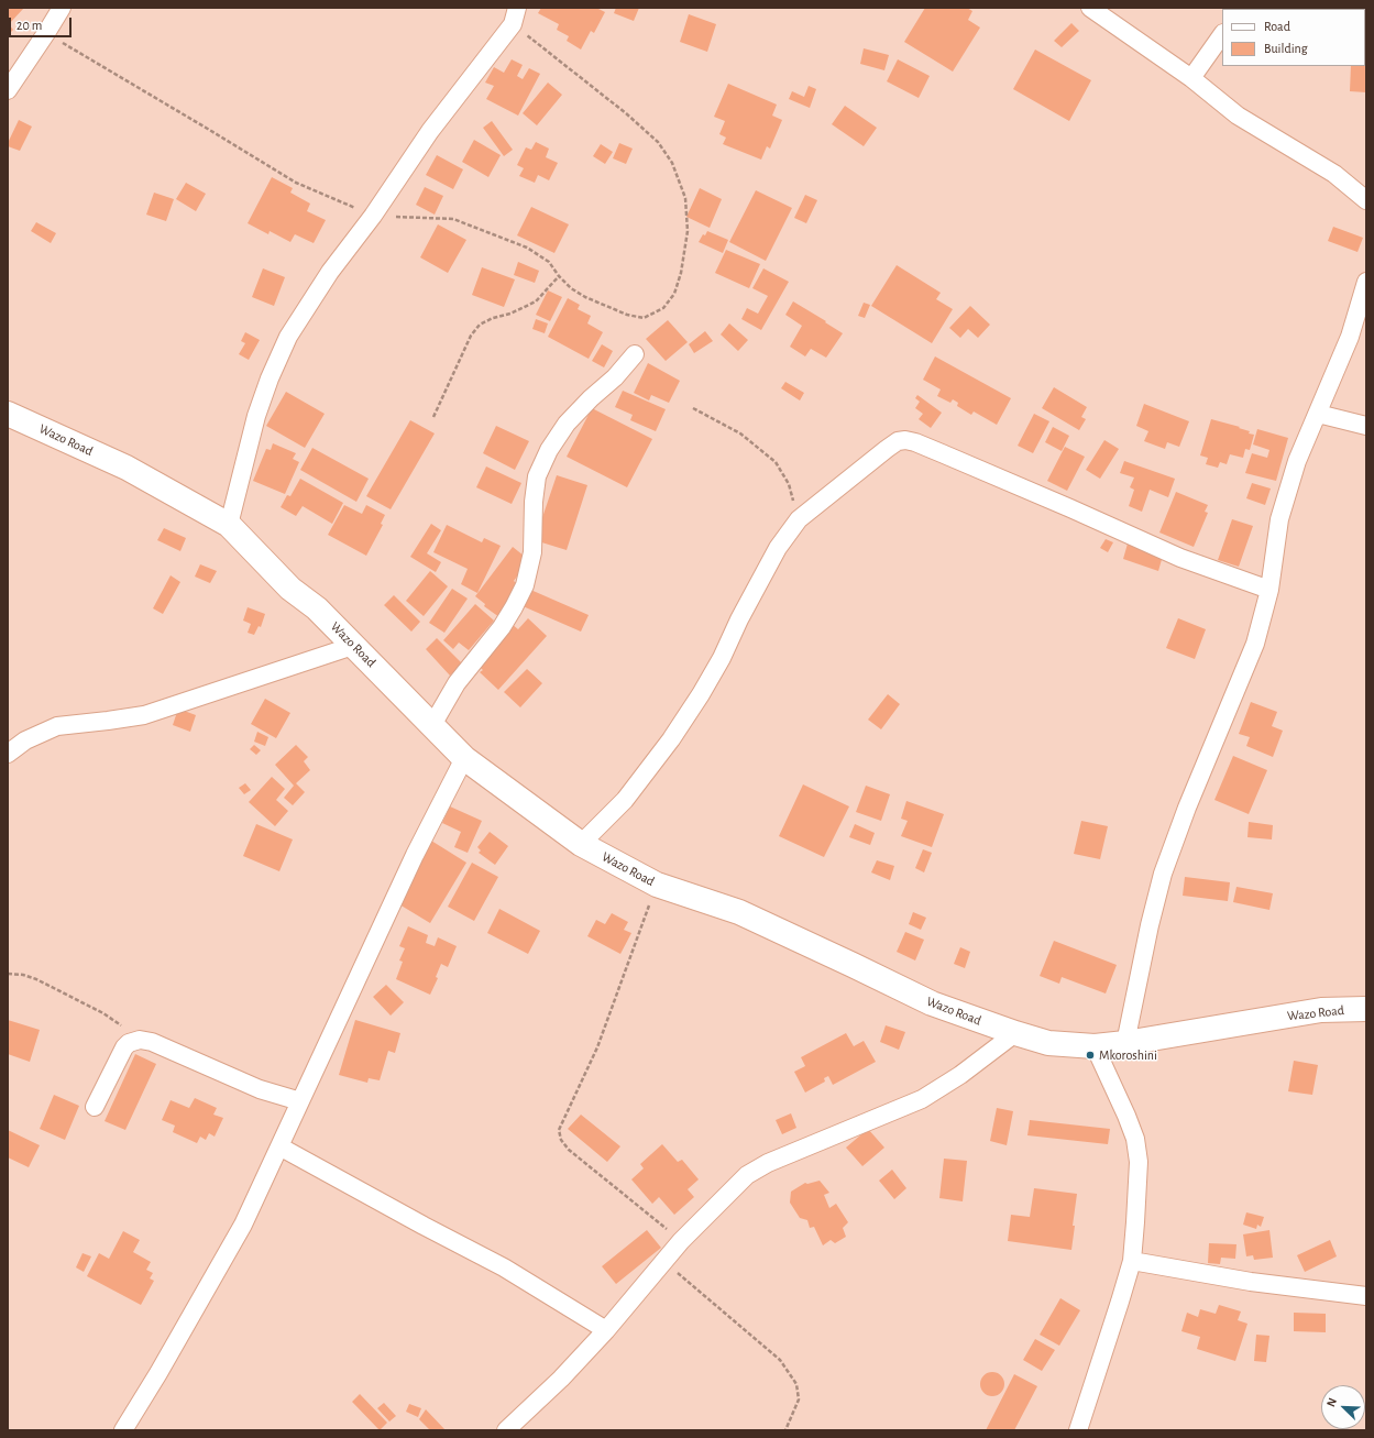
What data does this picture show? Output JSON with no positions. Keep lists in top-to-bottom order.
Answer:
{
  "streets": {
    "main road": ["Wazo Road"]
  },
  "places": ["Mkoroshini"],
  "legend": ["Road", "Building"],
  "scale_bar": "20 m",
  "north": "top left"
}
